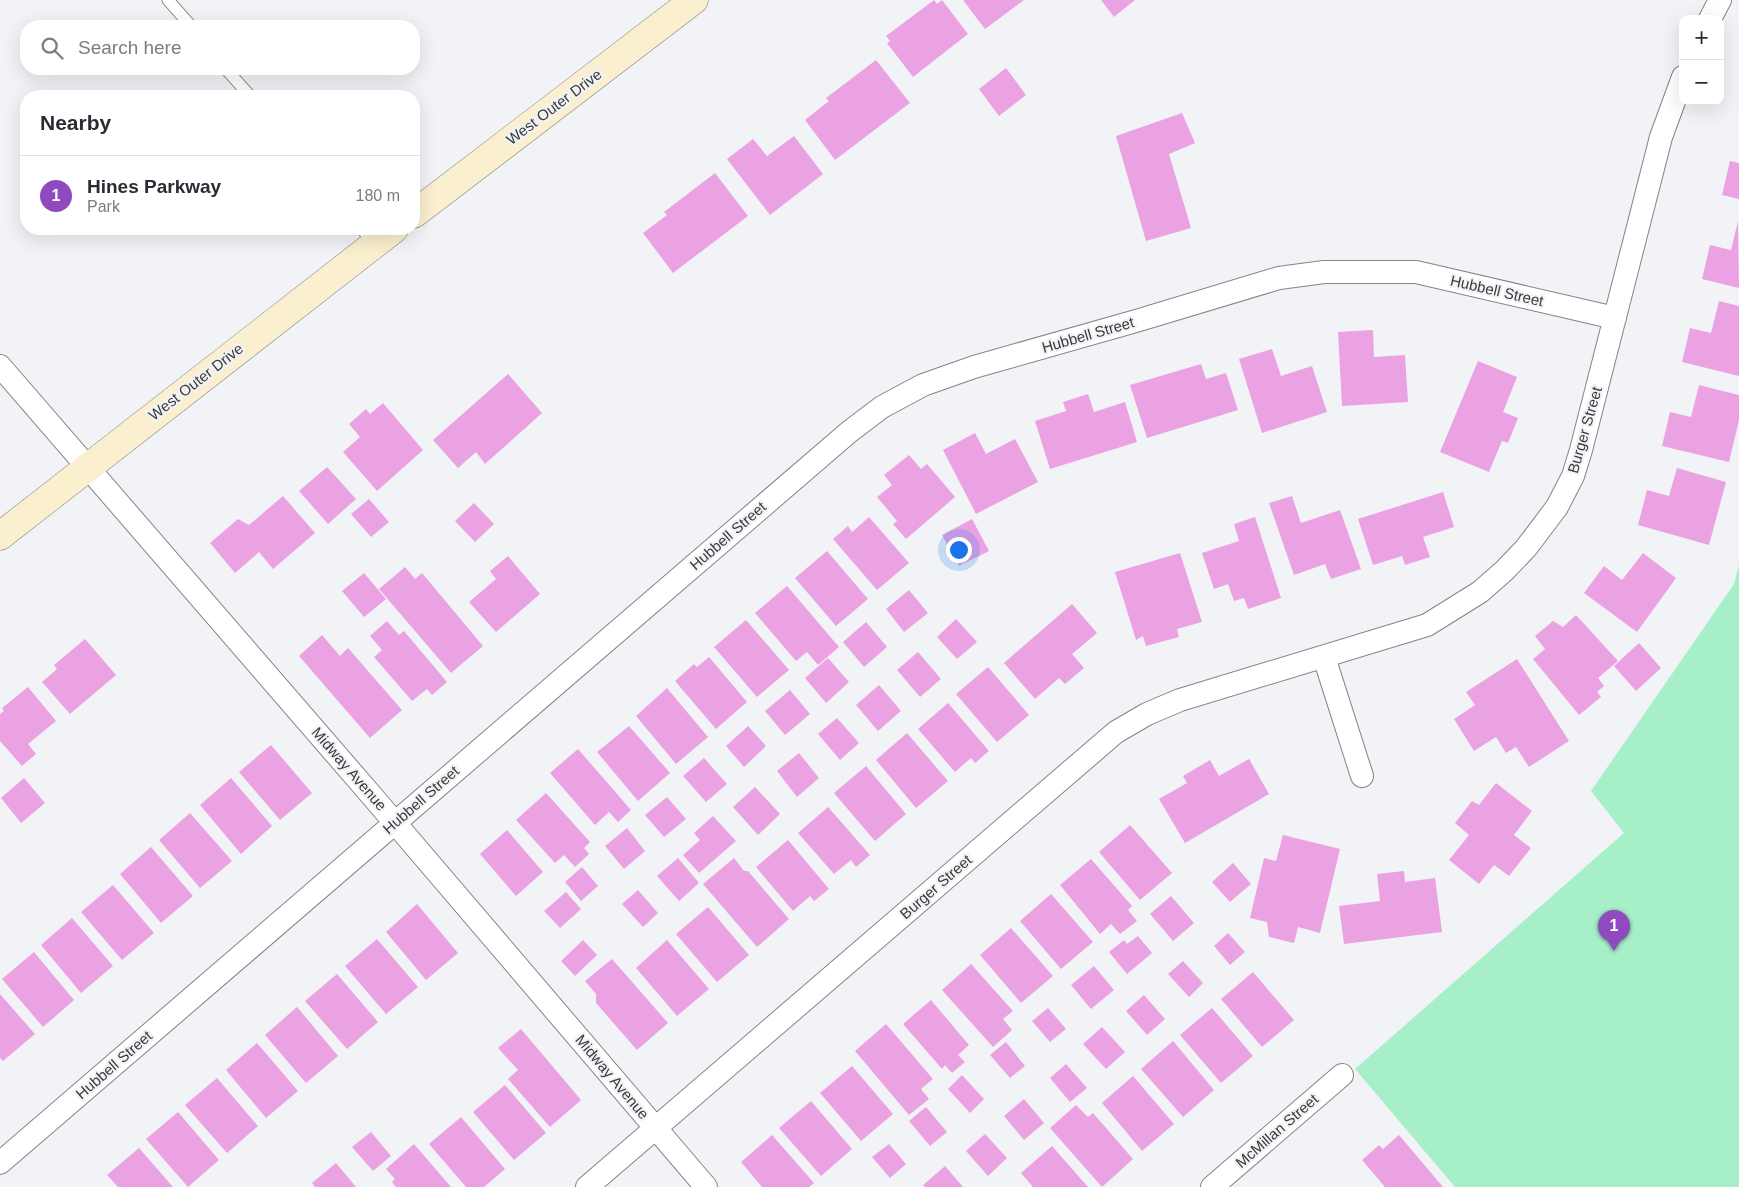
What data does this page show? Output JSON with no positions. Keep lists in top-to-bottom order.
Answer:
{
  "streets": {
    "main road": ["West Outer Drive"],
    "street": [
      "Hubbell Street",
      "Burger Street",
      "Midway Avenue",
      "McMillan Street"
    ]
  },
  "crossings": [
    ["West Outer Drive", "Midway Avenue"],
    ["Hubbell Street", "Burger Street"],
    ["Hubbell Street", "Midway Avenue"],
    ["Burger Street", "Midway Avenue"]
  ],
  "page": {
    "map_buttons": ["+", "−"],
    "search": "Search here",
    "heading": "Nearby",
    "list": [
      {
        "mark": "1",
        "name": "Hines Parkway",
        "note": "Park",
        "value": "180 m"
      }
    ],
    "pins": "1"
  }
}
